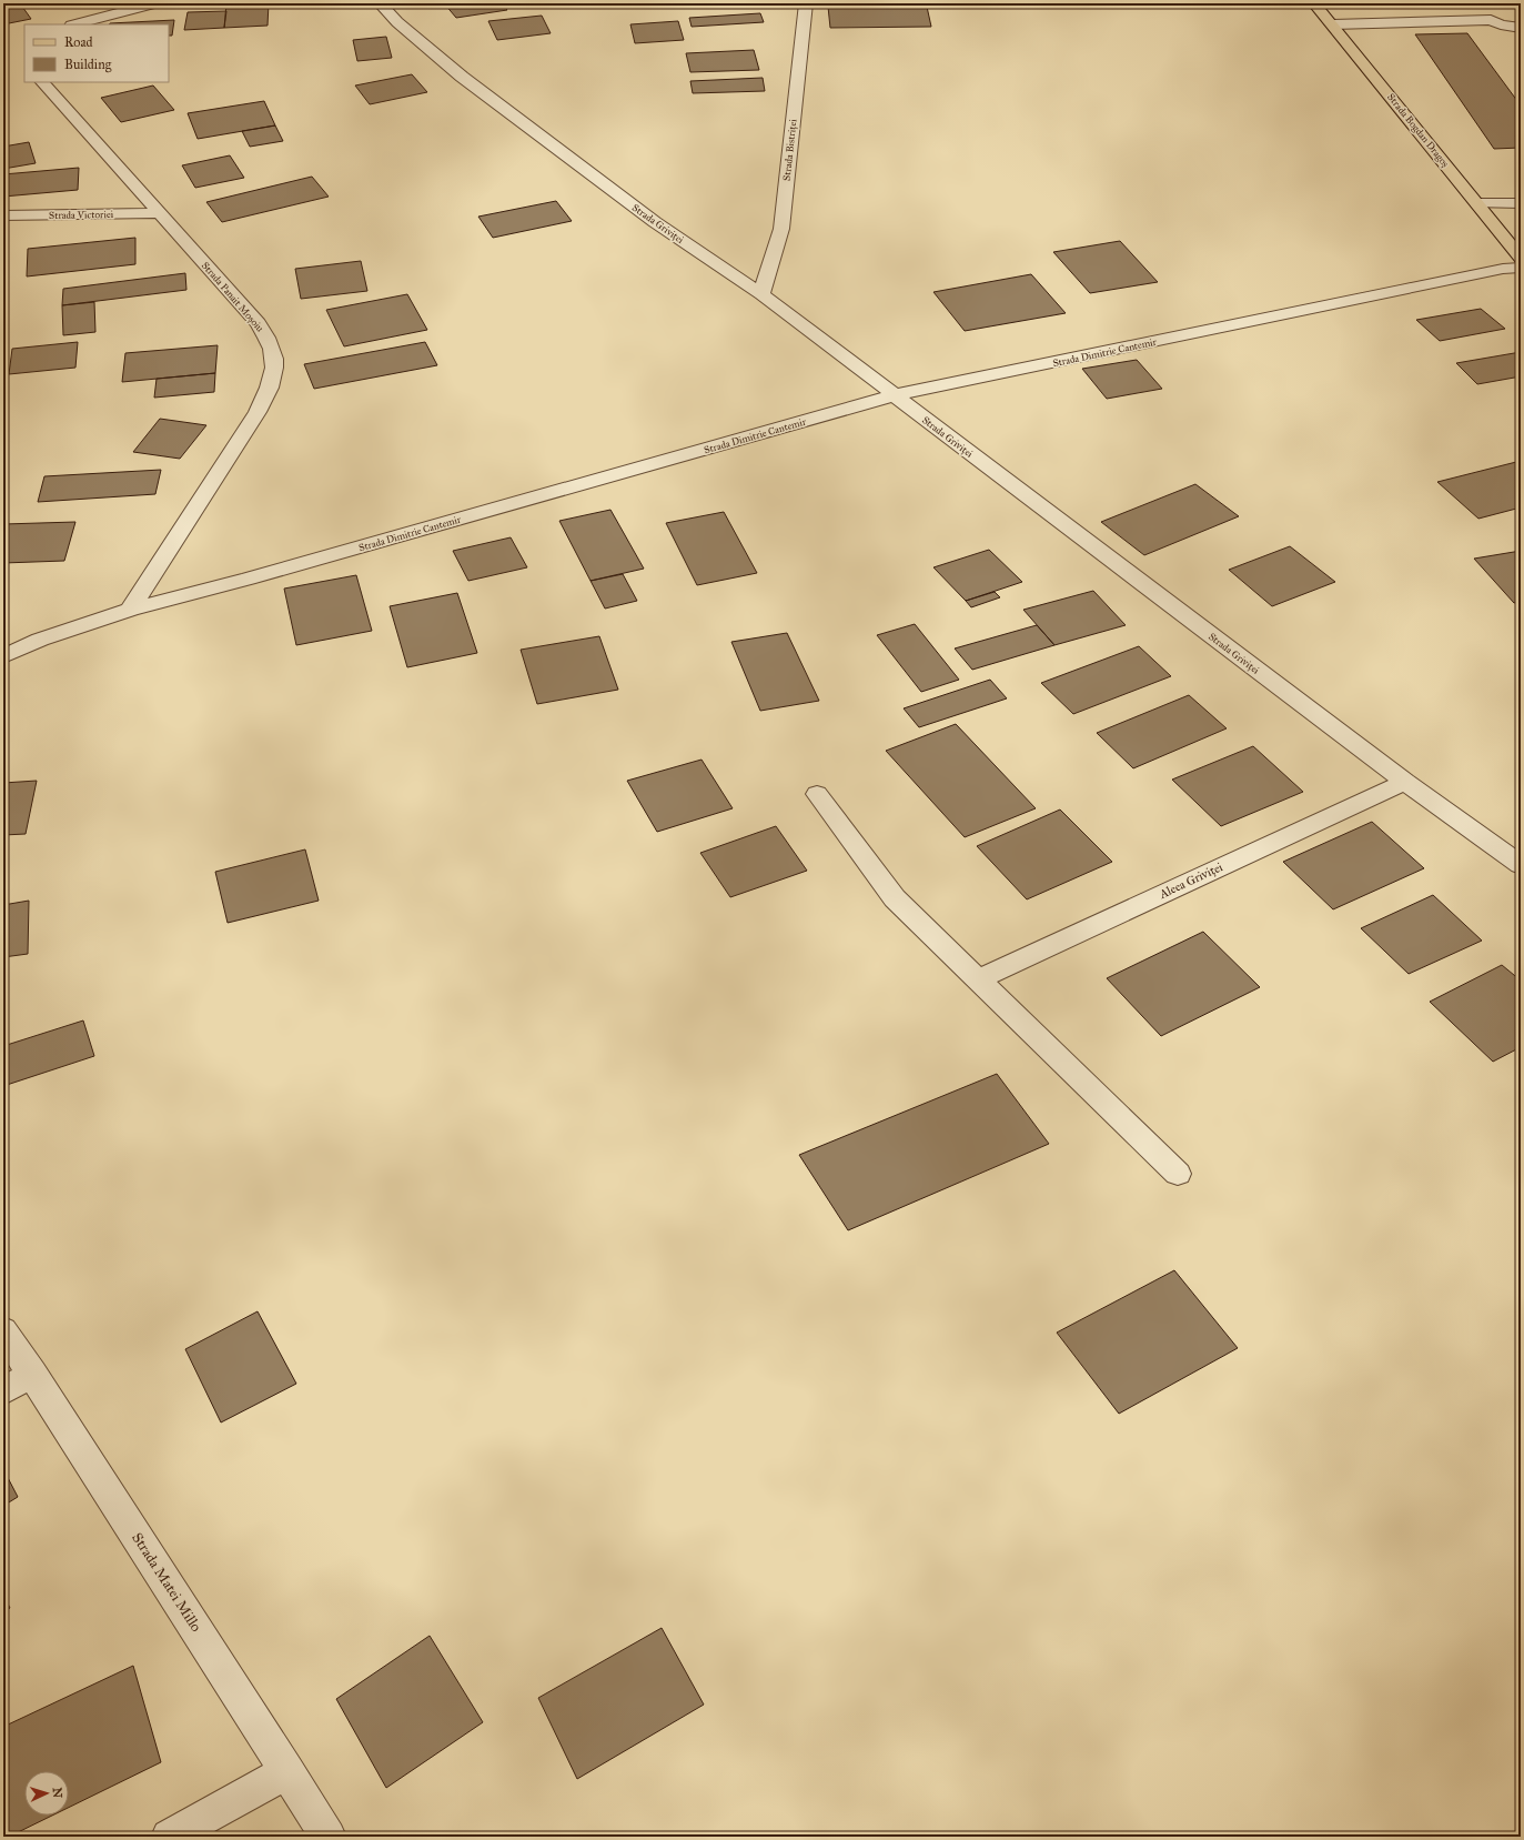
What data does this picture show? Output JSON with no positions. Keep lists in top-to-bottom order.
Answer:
{
  "streets": {
    "main road": ["Strada Bogdan Dragoș"],
    "street": [
      "Strada Bistriței",
      "Strada Victoriei",
      "Strada Griviței",
      "Strada Panait Moșoiu",
      "Strada Dimitrie Cantemir",
      "Aleea Griviței",
      "Strada Matei Millo"
    ]
  },
  "crossings": [
    ["Strada Bistriței", "Strada Griviței"],
    ["Strada Victoriei", "Strada Panait Moșoiu"],
    ["Strada Griviței", "Strada Dimitrie Cantemir"],
    ["Strada Griviței", "Aleea Griviței"],
    ["Strada Panait Moșoiu", "Strada Dimitrie Cantemir"]
  ],
  "legend": ["Road", "Building"],
  "north": "right"
}
